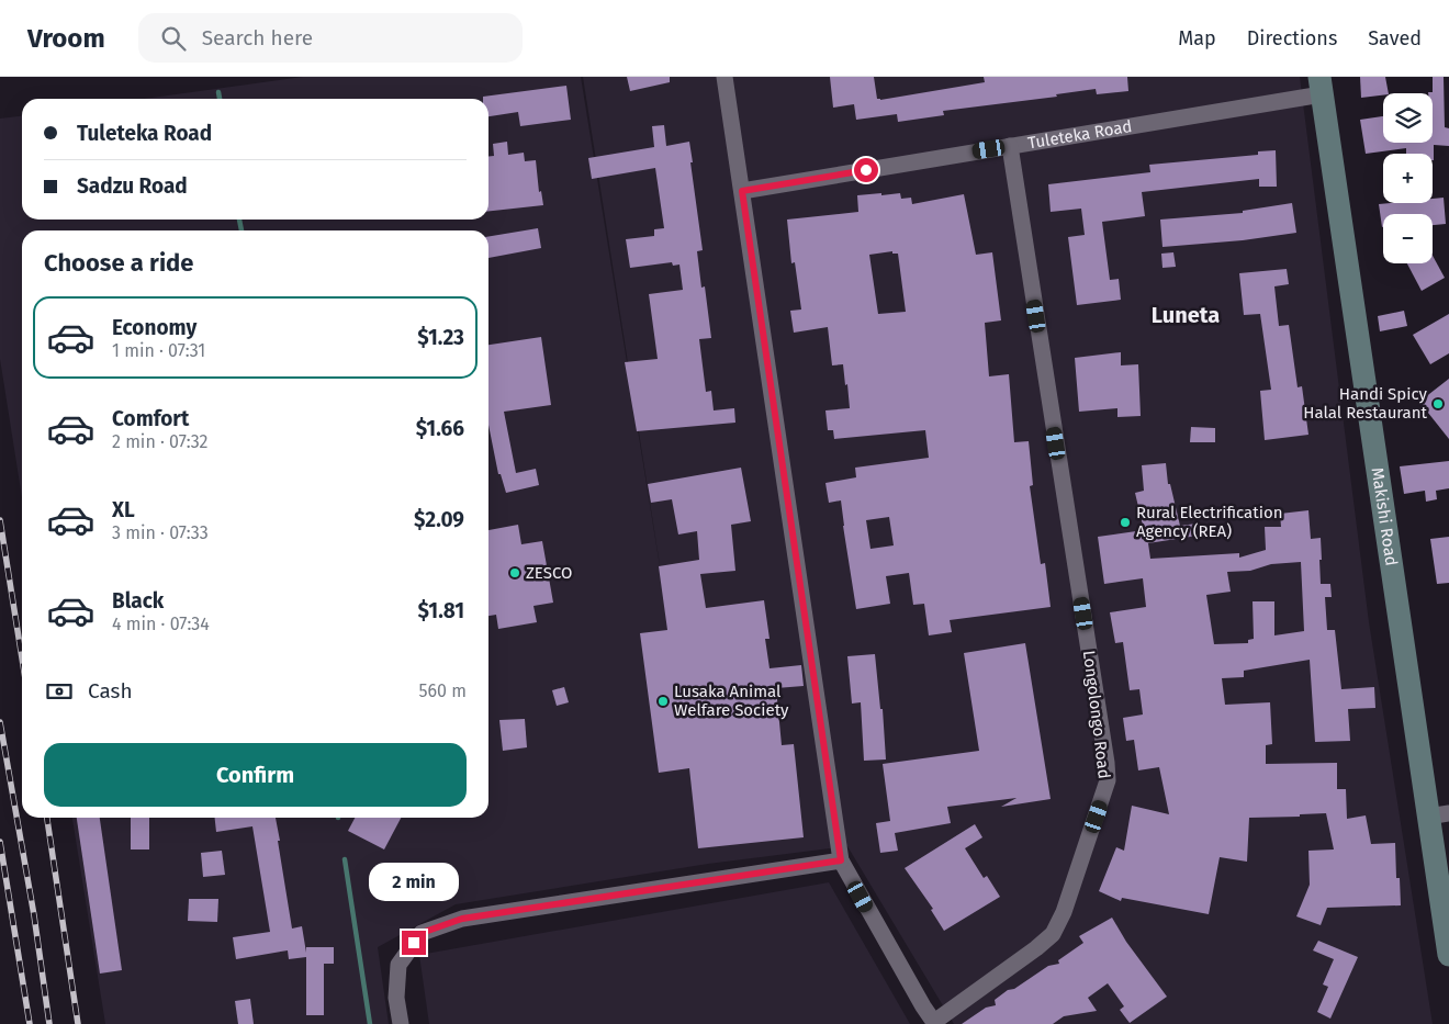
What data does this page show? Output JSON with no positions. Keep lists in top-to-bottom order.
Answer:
{
  "streets": {
    "main road": ["Makishi Road"],
    "street": ["Tuleteka Road", "Longolongo Road"]
  },
  "crossings": [
    ["Tuleteka Road", "Makishi Road"],
    ["Tuleteka Road", "Longolongo Road"]
  ],
  "districts": ["Luneta"],
  "places": [
    "Handi Spicy Halal Restaurant",
    "Rural Electrification Agency (REA)",
    "ZESCO",
    "Lusaka Animal Welfare Society"
  ],
  "page": {
    "header": "Vroom",
    "search": "Search here",
    "nav": ["Map", "Directions", "Saved"],
    "map_buttons": ["+", "−"],
    "banner": ["Tuleteka Road", "Sadzu Road"],
    "heading": "Choose a ride",
    "list": [
      {
        "name": "Economy",
        "note": "1 min · 07:31",
        "value": "$1.23"
      },
      {
        "name": "Comfort",
        "note": "2 min · 07:32",
        "value": "$1.66"
      },
      {
        "name": "XL",
        "note": "3 min · 07:33",
        "value": "$2.09"
      },
      {
        "name": "Black",
        "note": "4 min · 07:34",
        "value": "$1.81"
      }
    ],
    "pay": ["Cash", "560 m"],
    "buttons": "Confirm",
    "bubble": "2 min"
  }
}
